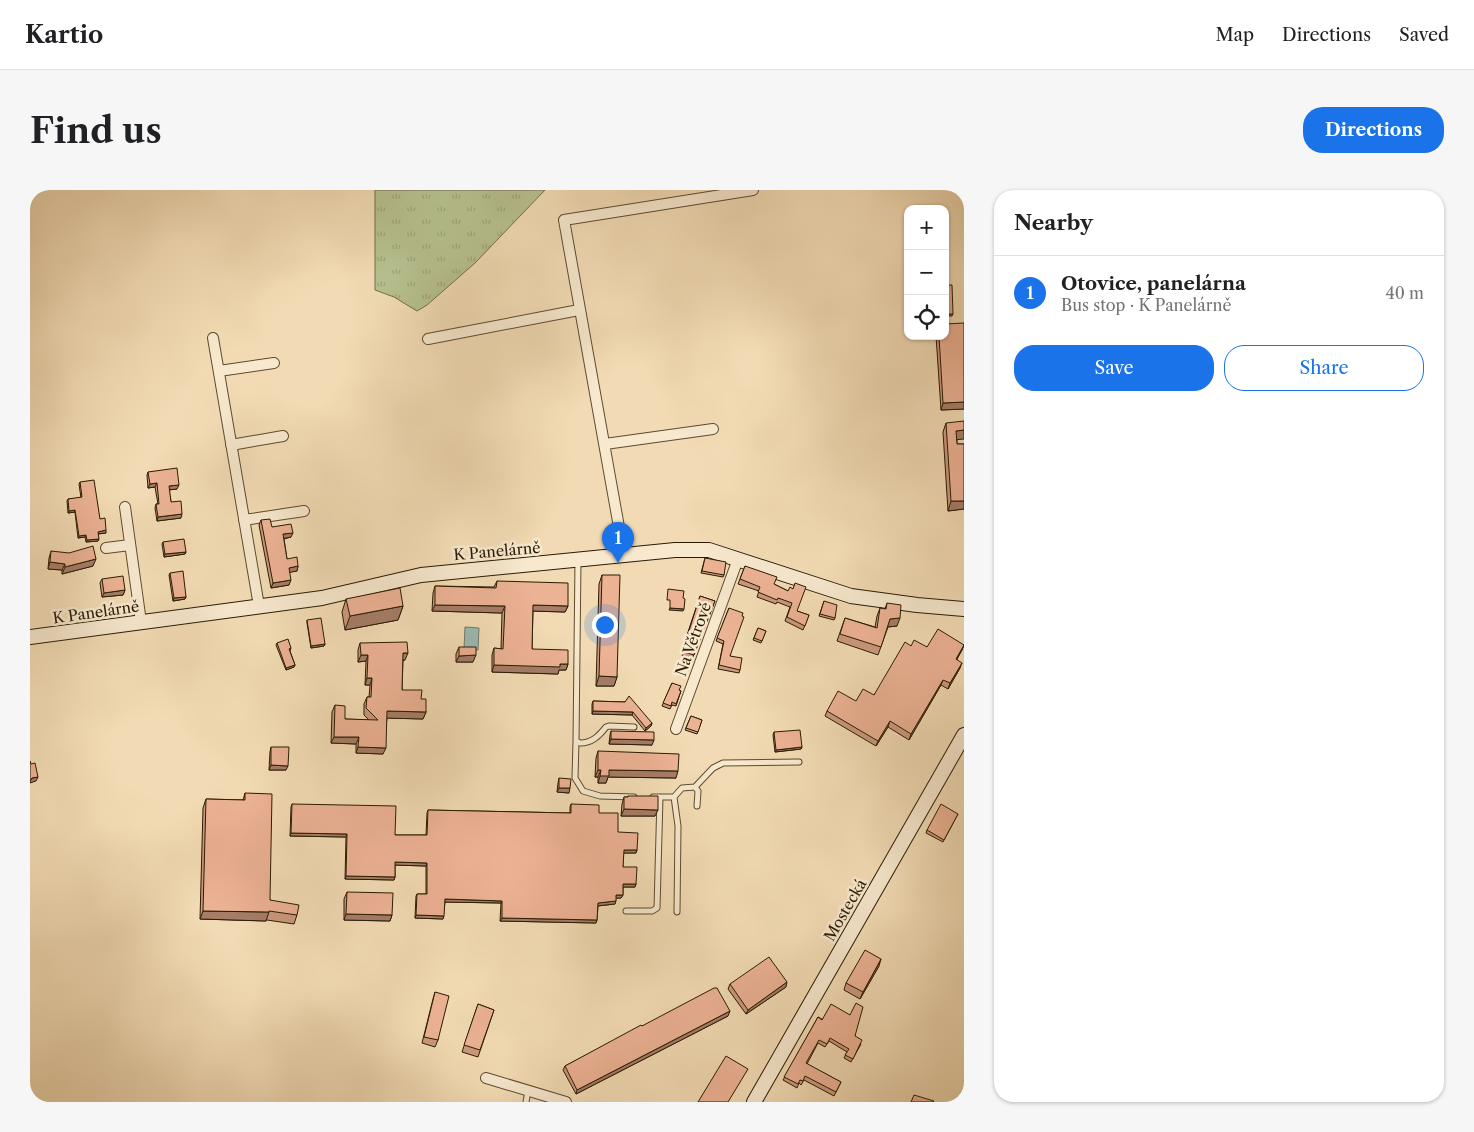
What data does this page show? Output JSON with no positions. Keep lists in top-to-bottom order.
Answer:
{
  "streets": {
    "street": ["K Panelárně", "Na Větrově", "Mostecká"]
  },
  "crossings": [
    ["K Panelárně", "Na Větrově"]
  ],
  "page": {
    "header": "Kartio",
    "nav": ["Map", "Directions", "Saved"],
    "buttons": [
      "Directions",
      ["Save", "Share"]
    ],
    "title": "Find us",
    "heading": "Nearby",
    "map_buttons": ["+", "−"],
    "list": [
      {
        "mark": "1",
        "name": "Otovice, panelárna",
        "note": "Bus stop · K Panelárně",
        "value": "40 m"
      }
    ],
    "pins": "1"
  }
}
